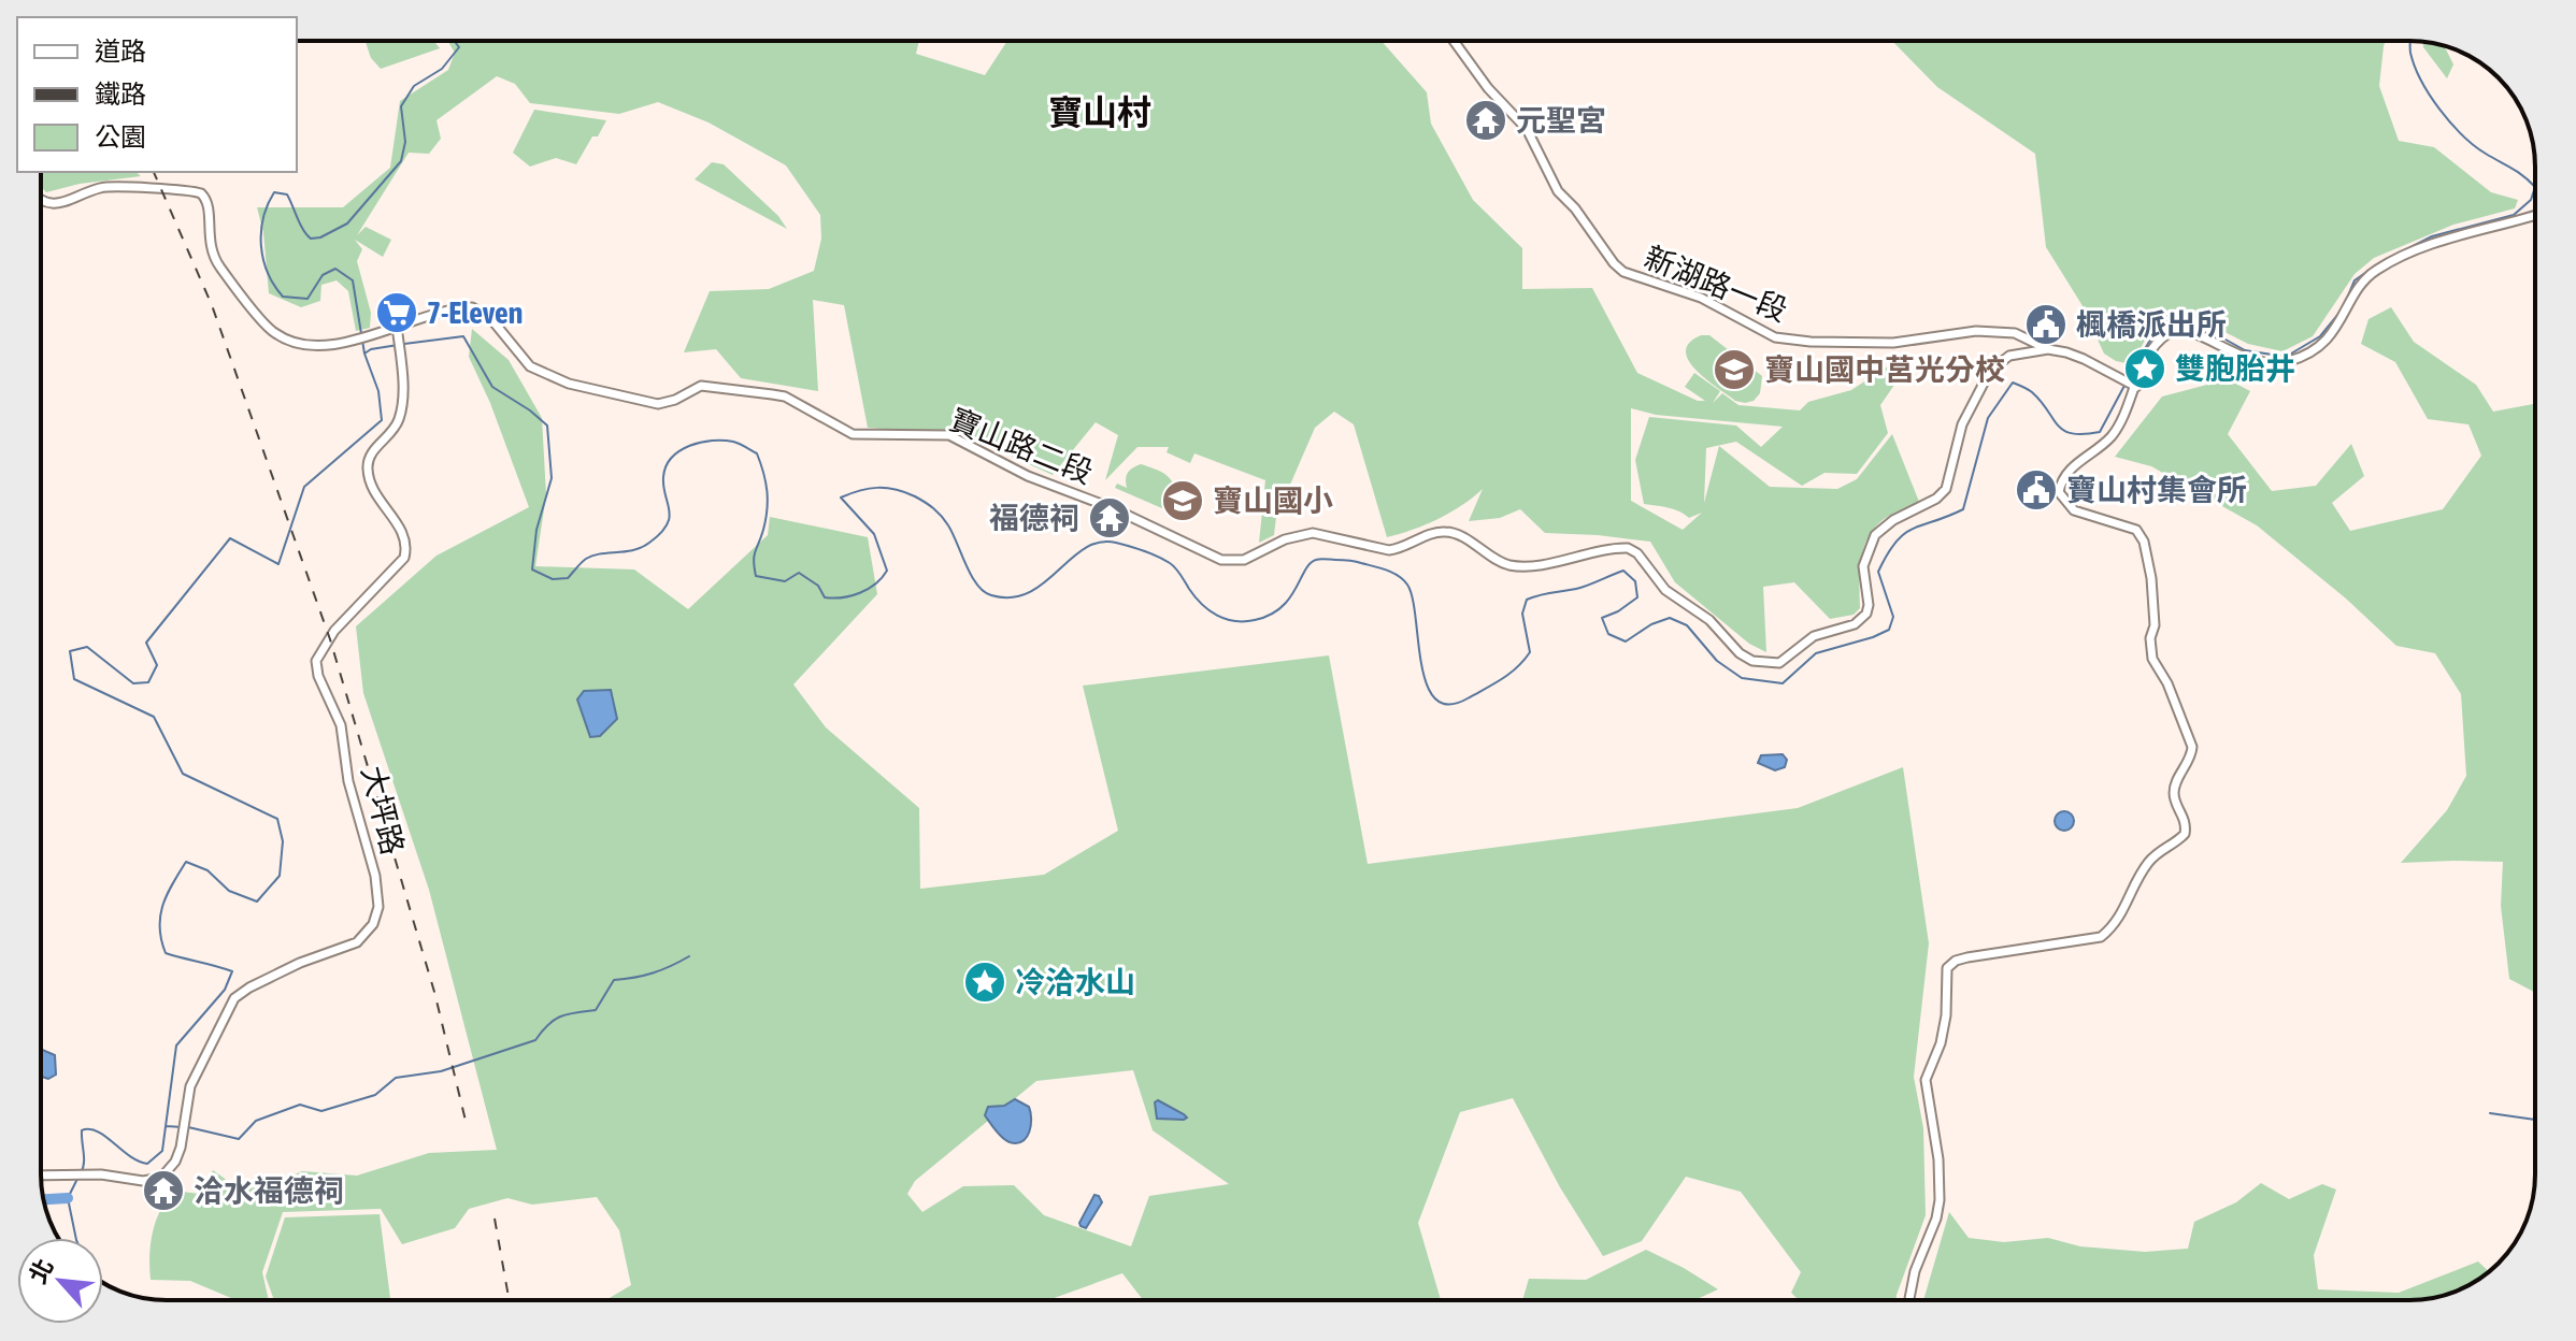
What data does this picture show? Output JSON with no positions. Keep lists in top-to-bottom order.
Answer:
{
  "streets": {
    "street": ["新湖路一段", "寶山路二段", "大坪路"]
  },
  "crossings": [
    ["新湖路一段", "寶山路二段"],
    ["寶山路二段", "大坪路"]
  ],
  "districts": ["寶山村"],
  "places": {
    "temple": ["元聖宮", "福德祠", "洽水福德祠"],
    "supermarket": ["7-Eleven"],
    "public building": ["楓橋派出所", "寶山村集會所"],
    "place": ["雙胞胎井", "冷洽水山"],
    "school or university": ["寶山國中莒光分校", "寶山國小"]
  },
  "legend": ["道路", "鐵路", "公園"],
  "north": "top left"
}
